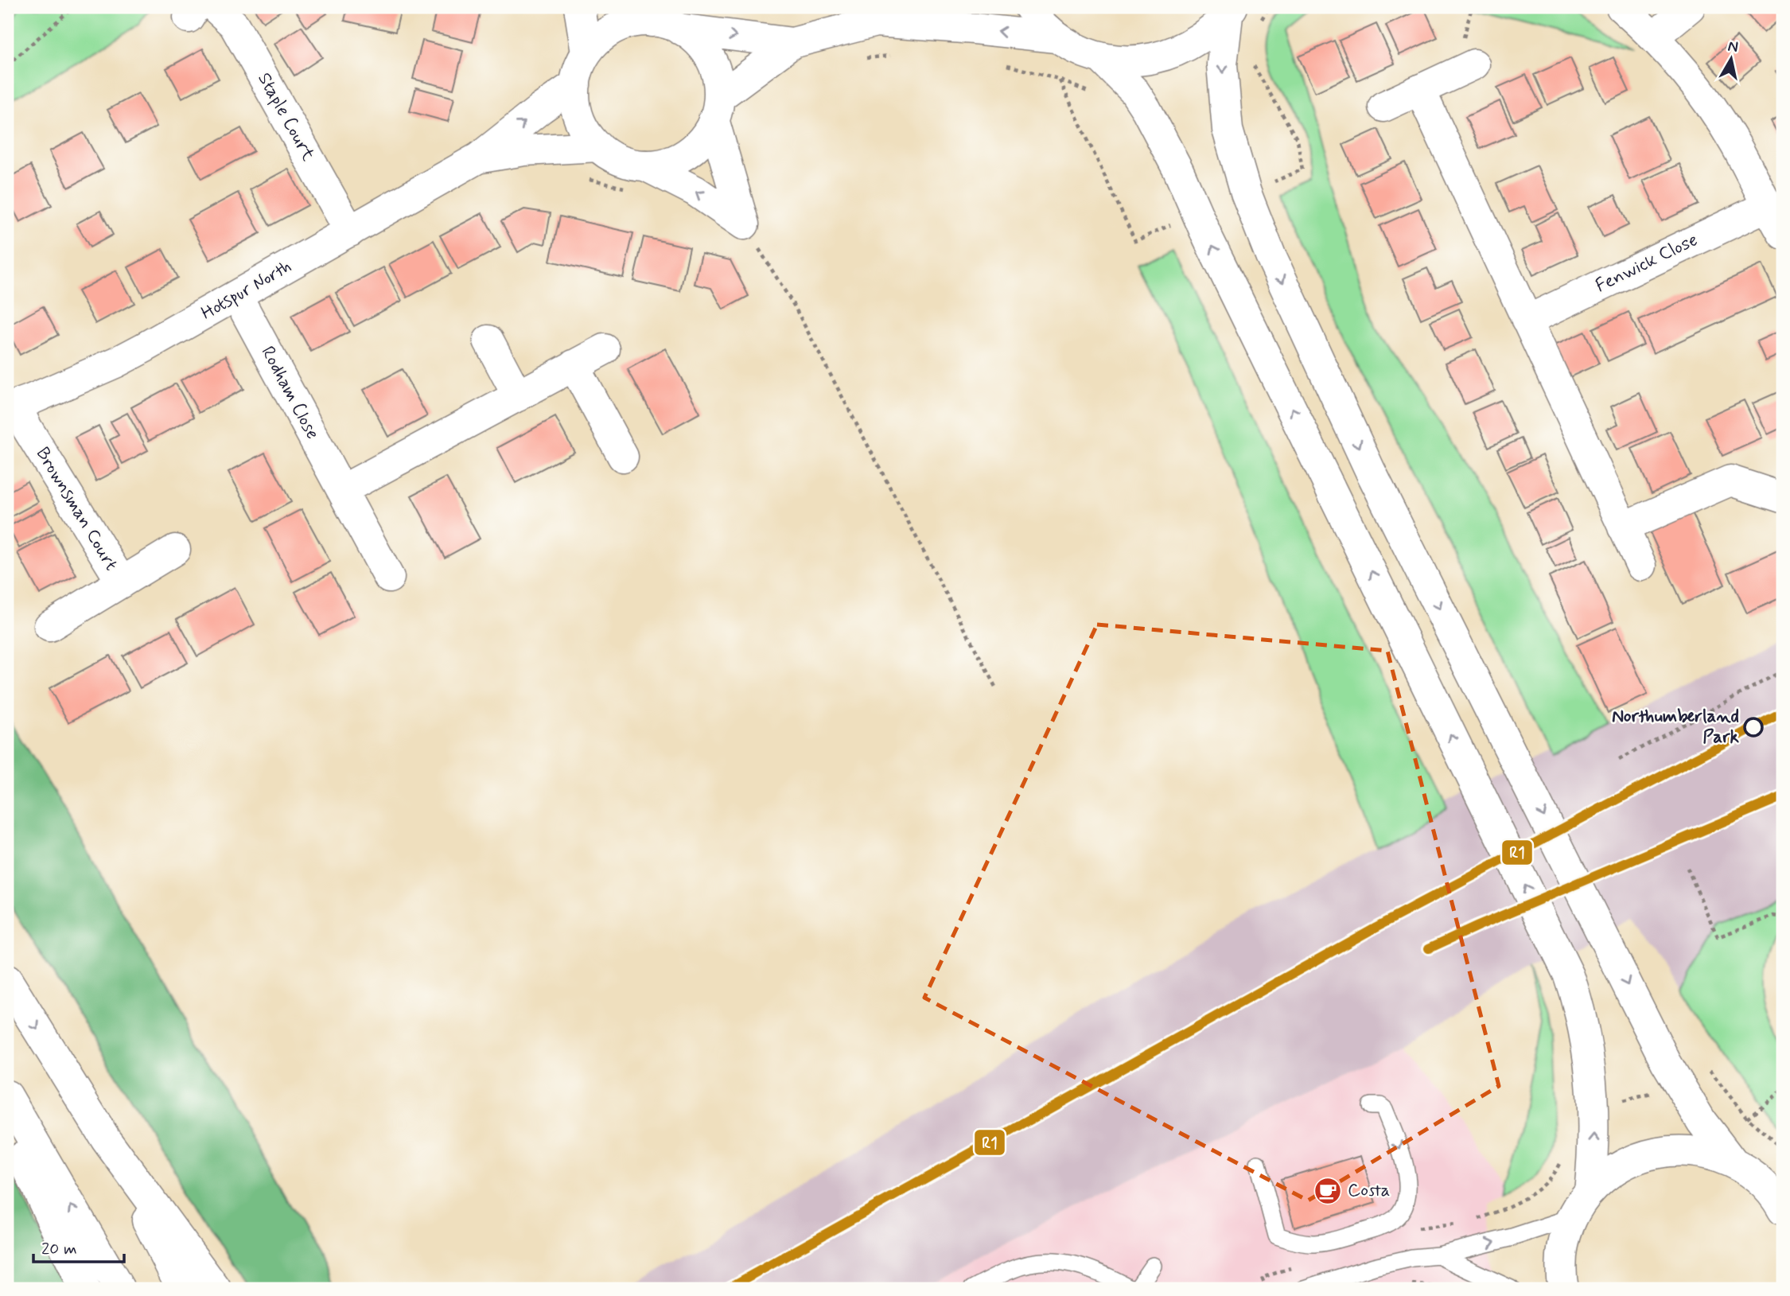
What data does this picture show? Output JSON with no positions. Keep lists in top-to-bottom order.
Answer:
{
  "streets": {
    "main road": [
      "Staple Court",
      "Fenwick Close",
      "Hotspur North",
      "Rodham Close",
      "Brownsman Court"
    ]
  },
  "crossings": [
    ["Staple Court", "Hotspur North"],
    ["Hotspur North", "Rodham Close"],
    ["Hotspur North", "Brownsman Court"]
  ],
  "places": {
    "other": ["Northumberland Park"],
    "cafe": ["Costa"]
  },
  "lines": ["transit line R1"],
  "scale_bar": "20 m",
  "north": "top"
}
